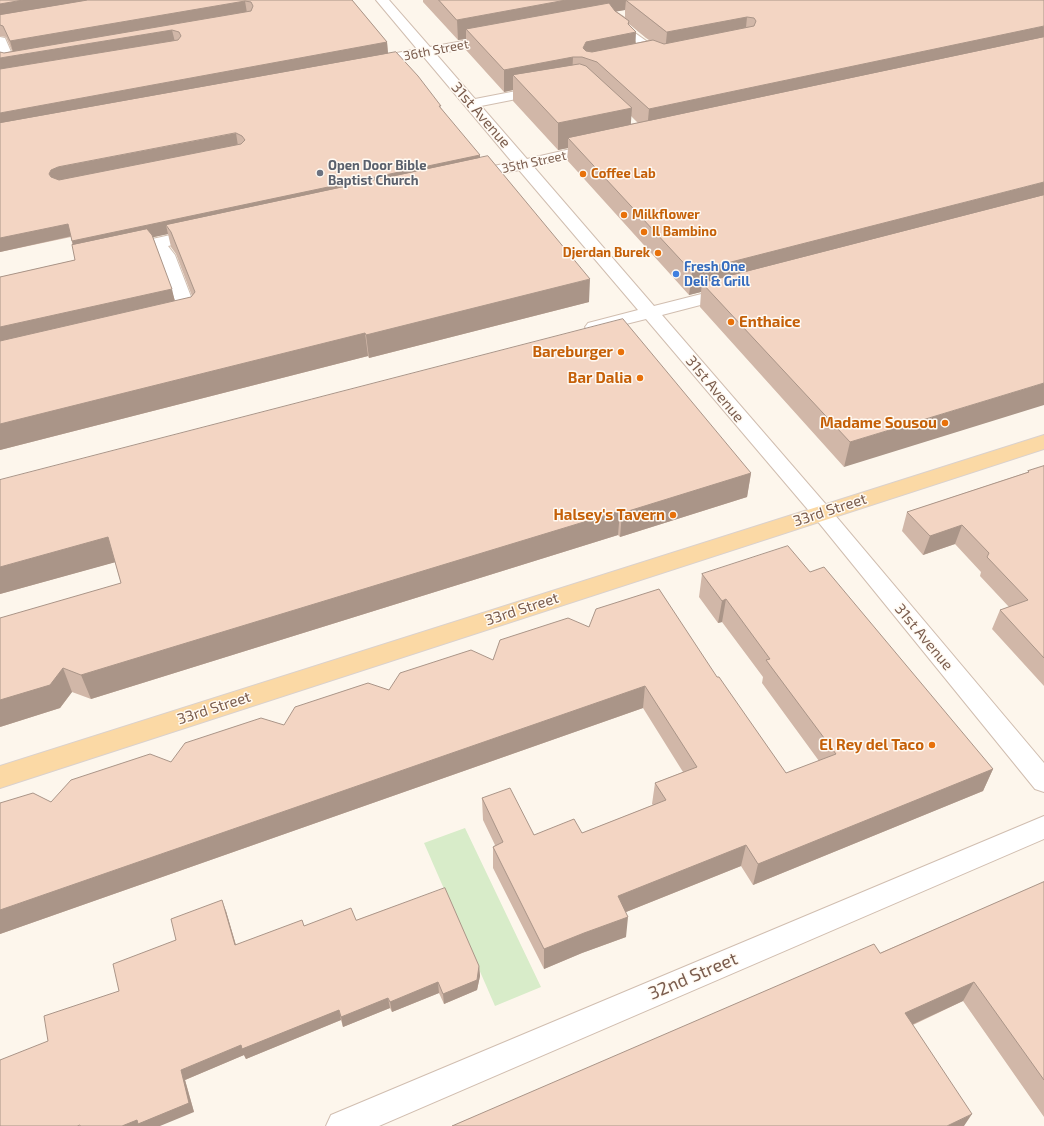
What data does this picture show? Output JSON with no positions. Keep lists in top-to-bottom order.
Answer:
{
  "streets": {
    "main road": ["33rd Street"],
    "street": [
      "36th Street",
      "31st Avenue",
      "35th Street",
      "32nd Street"
    ]
  },
  "crossings": [
    ["36th Street", "31st Avenue"],
    ["31st Avenue", "35th Street"],
    ["31st Avenue", "33rd Street"]
  ],
  "places": [
    "Open Door Bible Baptist Church",
    "Coffee Lab",
    "Milkflower",
    "Il Bambino",
    "Djerdan Burek",
    "Fresh One Deli & Grill",
    "Enthaice",
    "Bareburger",
    "Bar Dalia",
    "Madame Sousou",
    "Halsey's Tavern",
    "El Rey del Taco"
  ]
}
